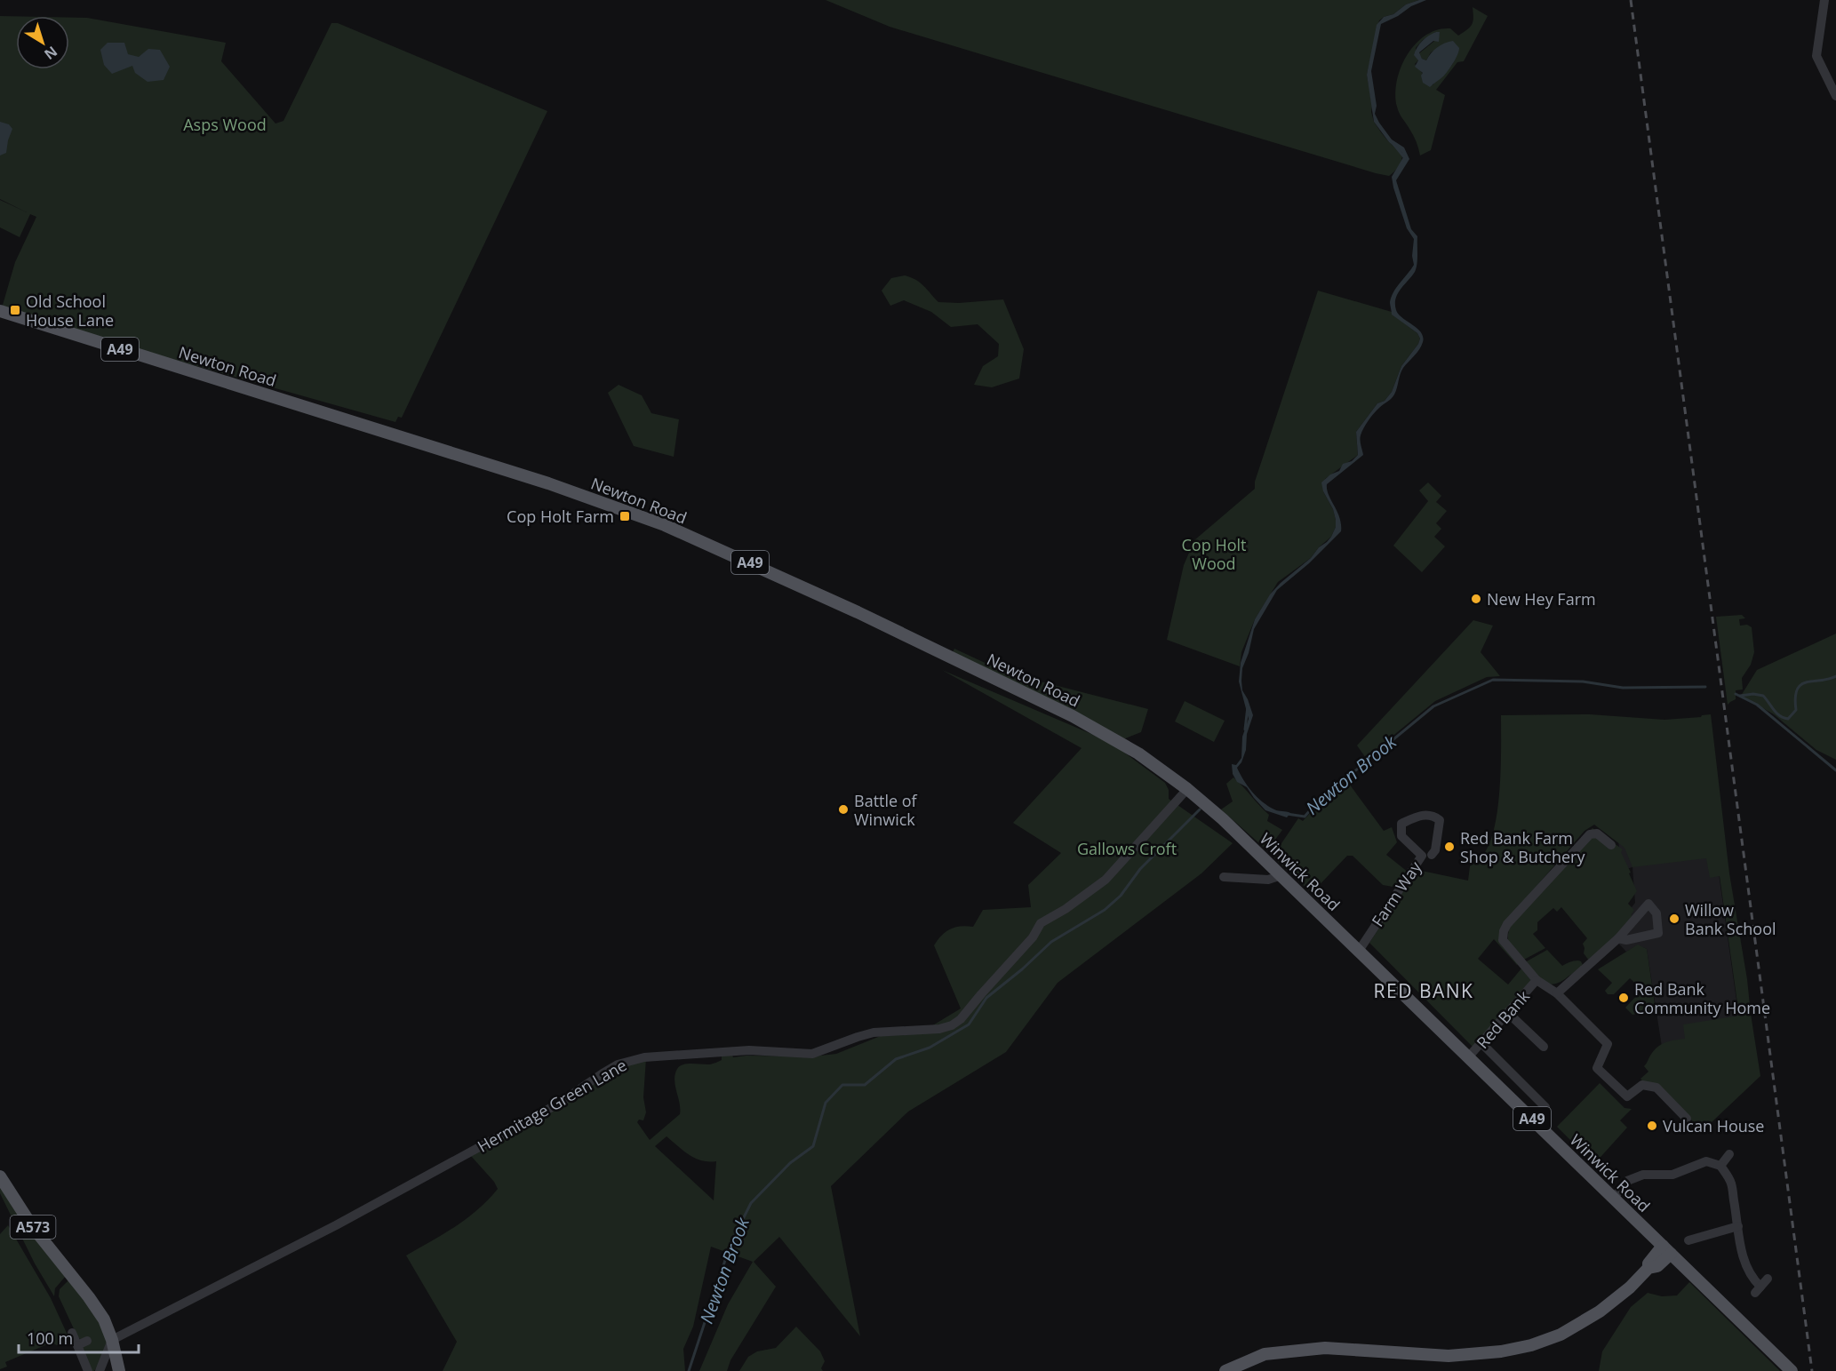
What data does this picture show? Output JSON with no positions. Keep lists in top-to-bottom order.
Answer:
{
  "streets": {
    "main road": [
      "A49",
      "Newton Road",
      "Winwick Road",
      "A573"
    ],
    "street": ["Farm Way", "Red Bank", "Hermitage Green Lane"]
  },
  "crossings": [
    ["Newton Road", "Winwick Road"],
    ["Newton Road", "Hermitage Green Lane"],
    ["Winwick Road", "Farm Way"],
    ["Winwick Road", "Red Bank"],
    ["Hermitage Green Lane", "A573"]
  ],
  "districts": ["RED BANK"],
  "water": ["Newton Brook"],
  "parks": ["Asps Wood", "Cop Holt Wood", "Gallows Croft"],
  "places": {
    "transit": ["Old School House Lane", "Cop Holt Farm"],
    "other": [
      "New Hey Farm",
      "Battle of Winwick",
      "Red Bank Farm Shop & Butchery",
      "Willow Bank School",
      "Red Bank Community Home",
      "Vulcan House"
    ]
  },
  "scale_bar": "100 m",
  "north": "bottom right"
}
